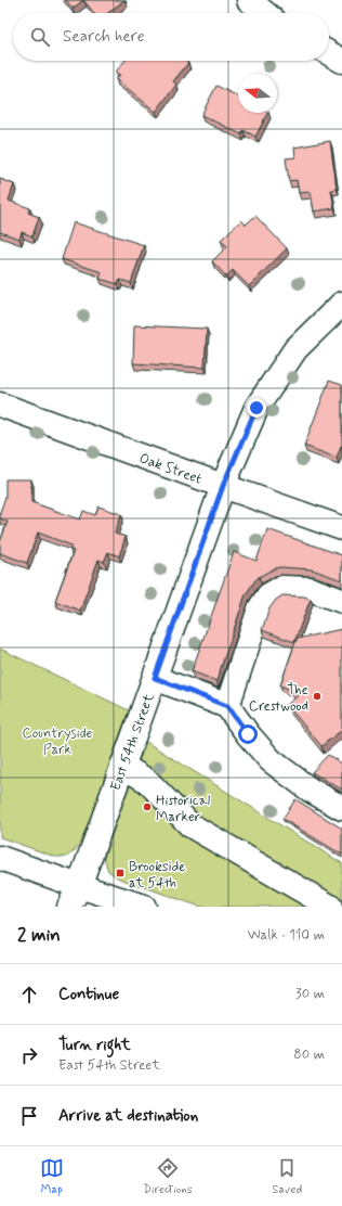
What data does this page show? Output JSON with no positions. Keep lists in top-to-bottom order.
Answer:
{
  "streets": {
    "street": ["Oak Street", "East 54th Street"]
  },
  "crossings": [
    ["Oak Street", "East 54th Street"]
  ],
  "parks": ["Countryside Park"],
  "places": {
    "other": ["The Crestwood", "Historical Marker"],
    "transit": ["Brookside at 54th"]
  },
  "north": "left",
  "page": {
    "search": "Search here",
    "heading": ["2 min", "Walk · 110 m"],
    "list": [
      ["Continue", "30 m"],
      ["Turn right", "East 54th Street", "80 m"],
      "Arrive at destination"
    ],
    "nav": ["Map", "Directions", "Saved"]
  }
}
